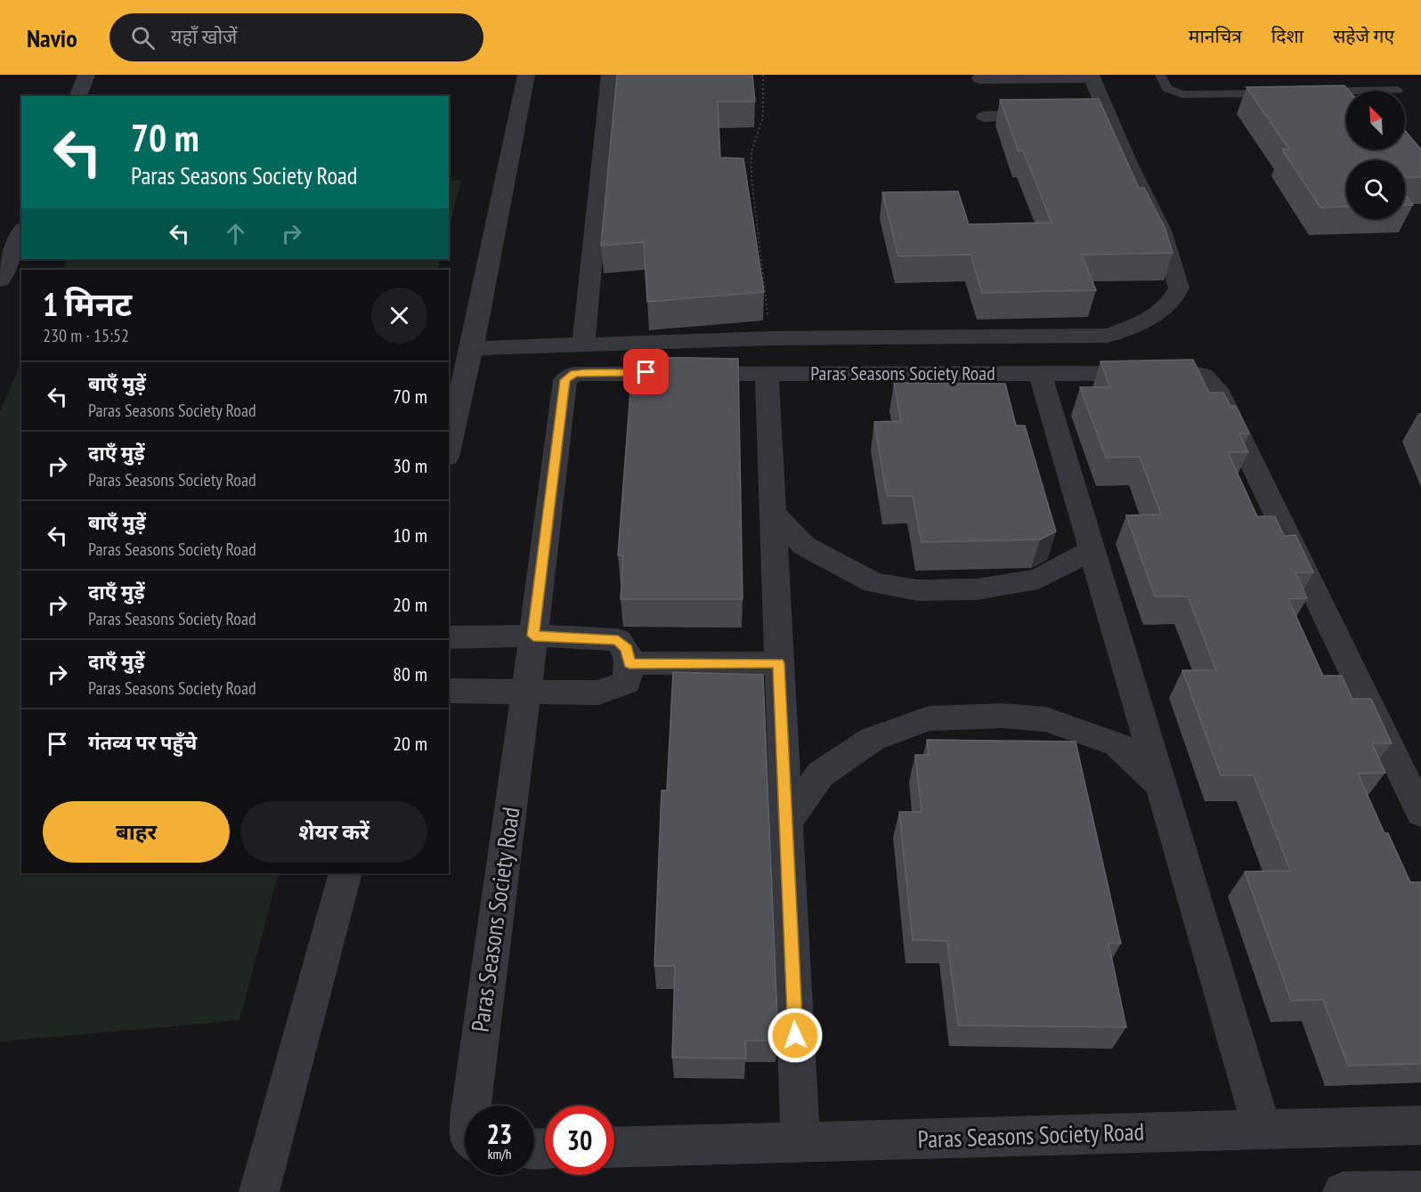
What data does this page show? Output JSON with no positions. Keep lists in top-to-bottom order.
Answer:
{
  "streets": {
    "street": ["Paras Seasons Society Road"]
  },
  "north": "top left",
  "page": {
    "header": "Navio",
    "search": "यहाँ खोजें",
    "nav": ["मानचित्र", "दिशा", "सहेजे गए"],
    "turn": ["70 m", "Paras Seasons Society Road"],
    "heading": ["1 मिनट", "230 m · 15:52"],
    "list": [
      {
        "name": "बाएँ मुड़ें",
        "note": "Paras Seasons Society Road",
        "value": "70 m"
      },
      {
        "name": "दाएँ मुड़ें",
        "note": "Paras Seasons Society Road",
        "value": "30 m"
      },
      {
        "name": "बाएँ मुड़ें",
        "note": "Paras Seasons Society Road",
        "value": "10 m"
      },
      {
        "name": "दाएँ मुड़ें",
        "note": "Paras Seasons Society Road",
        "value": "20 m"
      },
      {
        "name": "दाएँ मुड़ें",
        "note": "Paras Seasons Society Road",
        "value": "80 m"
      },
      {
        "name": "गंतव्य पर पहुँचे",
        "value": "20 m"
      }
    ],
    "buttons": ["बाहर", "शेयर करें"],
    "speed": "23 km/h",
    "limit": "30"
  }
}
